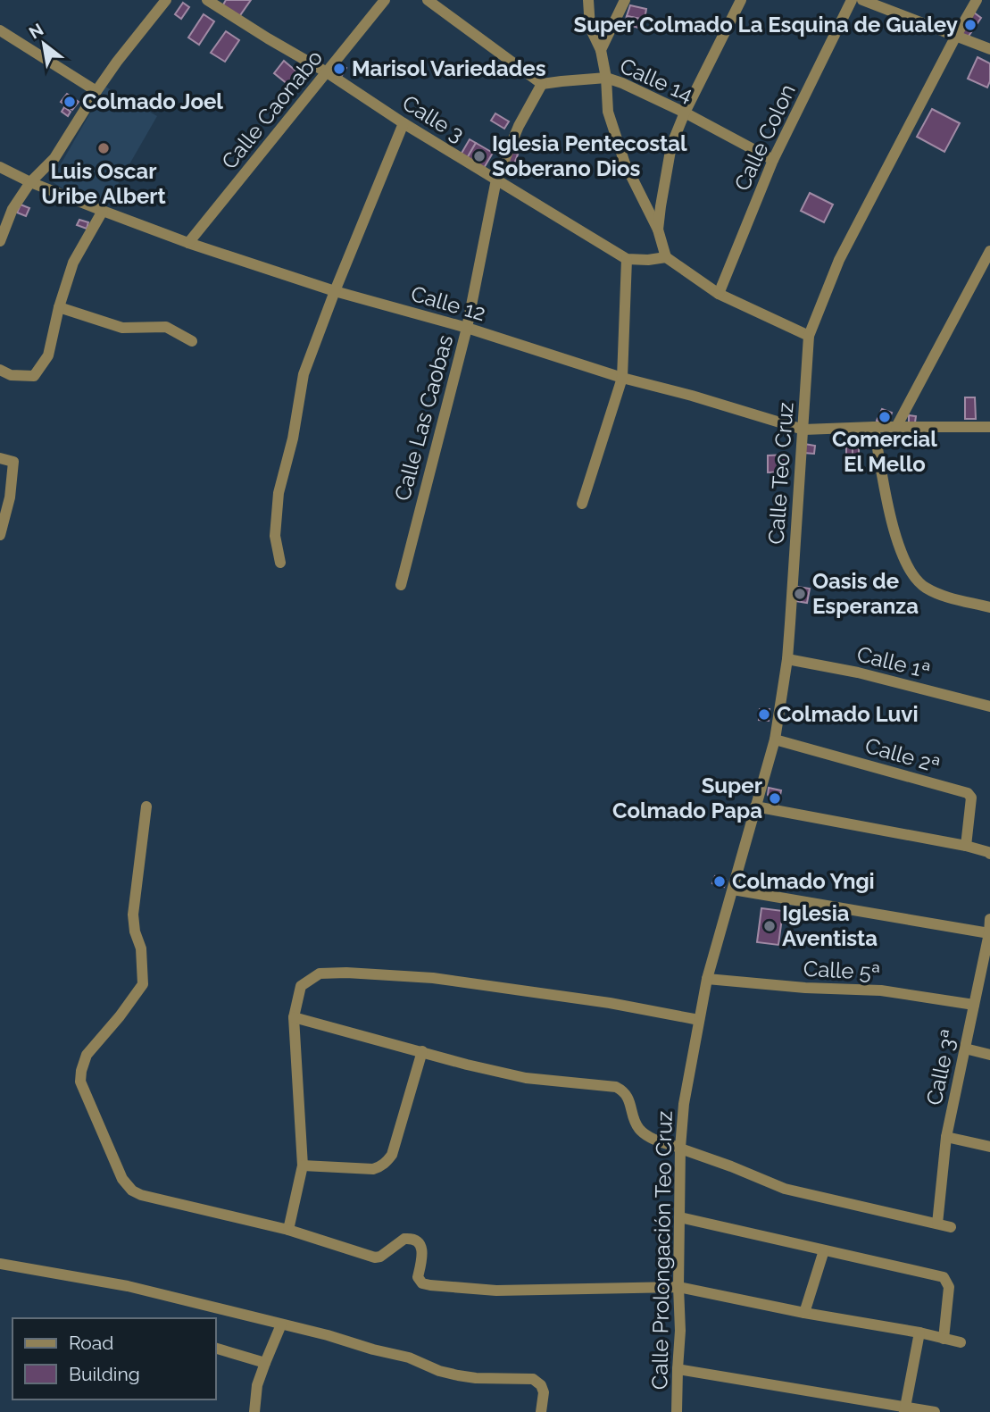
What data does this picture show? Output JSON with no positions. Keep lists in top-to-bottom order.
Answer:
{
  "streets": {
    "street": [
      "Calle 14",
      "Calle Caonabo",
      "Calle 3",
      "Calle Colon",
      "Calle 12",
      "Calle Las Caobas",
      "Calle Teo Cruz",
      "Calle 1ª",
      "Calle 2ª",
      "Calle 5ª",
      "Calle 3ª",
      "Calle Prolongación Teo Cruz"
    ]
  },
  "crossings": [
    ["Calle 14", "Calle Colon"],
    ["Calle 14", "Calle Las Caobas"],
    ["Calle Caonabo", "Calle 3"],
    ["Calle Caonabo", "Calle 12"],
    ["Calle 3", "Calle Las Caobas"],
    ["Calle 12", "Calle Las Caobas"],
    ["Calle 12", "Calle Teo Cruz"],
    ["Calle Teo Cruz", "Calle 1ª"],
    ["Calle Teo Cruz", "Calle 2ª"],
    ["Calle Teo Cruz", "Calle 5ª"],
    ["Calle Teo Cruz", "Calle Prolongación Teo Cruz"],
    ["Calle 5ª", "Calle 3ª"],
    ["Calle 5ª", "Calle Prolongación Teo Cruz"]
  ],
  "places": [
    "Super Colmado La Esquina de Gualey",
    "Marisol Variedades",
    "Colmado Joel",
    "Luis Oscar Uribe Albert",
    "Iglesia Pentecostal Soberano Dios",
    "Comercial El Mello",
    "Oasis de Esperanza",
    "Colmado Luvi",
    "Super Colmado Papa",
    "Colmado Yngi",
    "Iglesia Aventista"
  ],
  "legend": ["Road", "Building"],
  "north": "top left"
}
